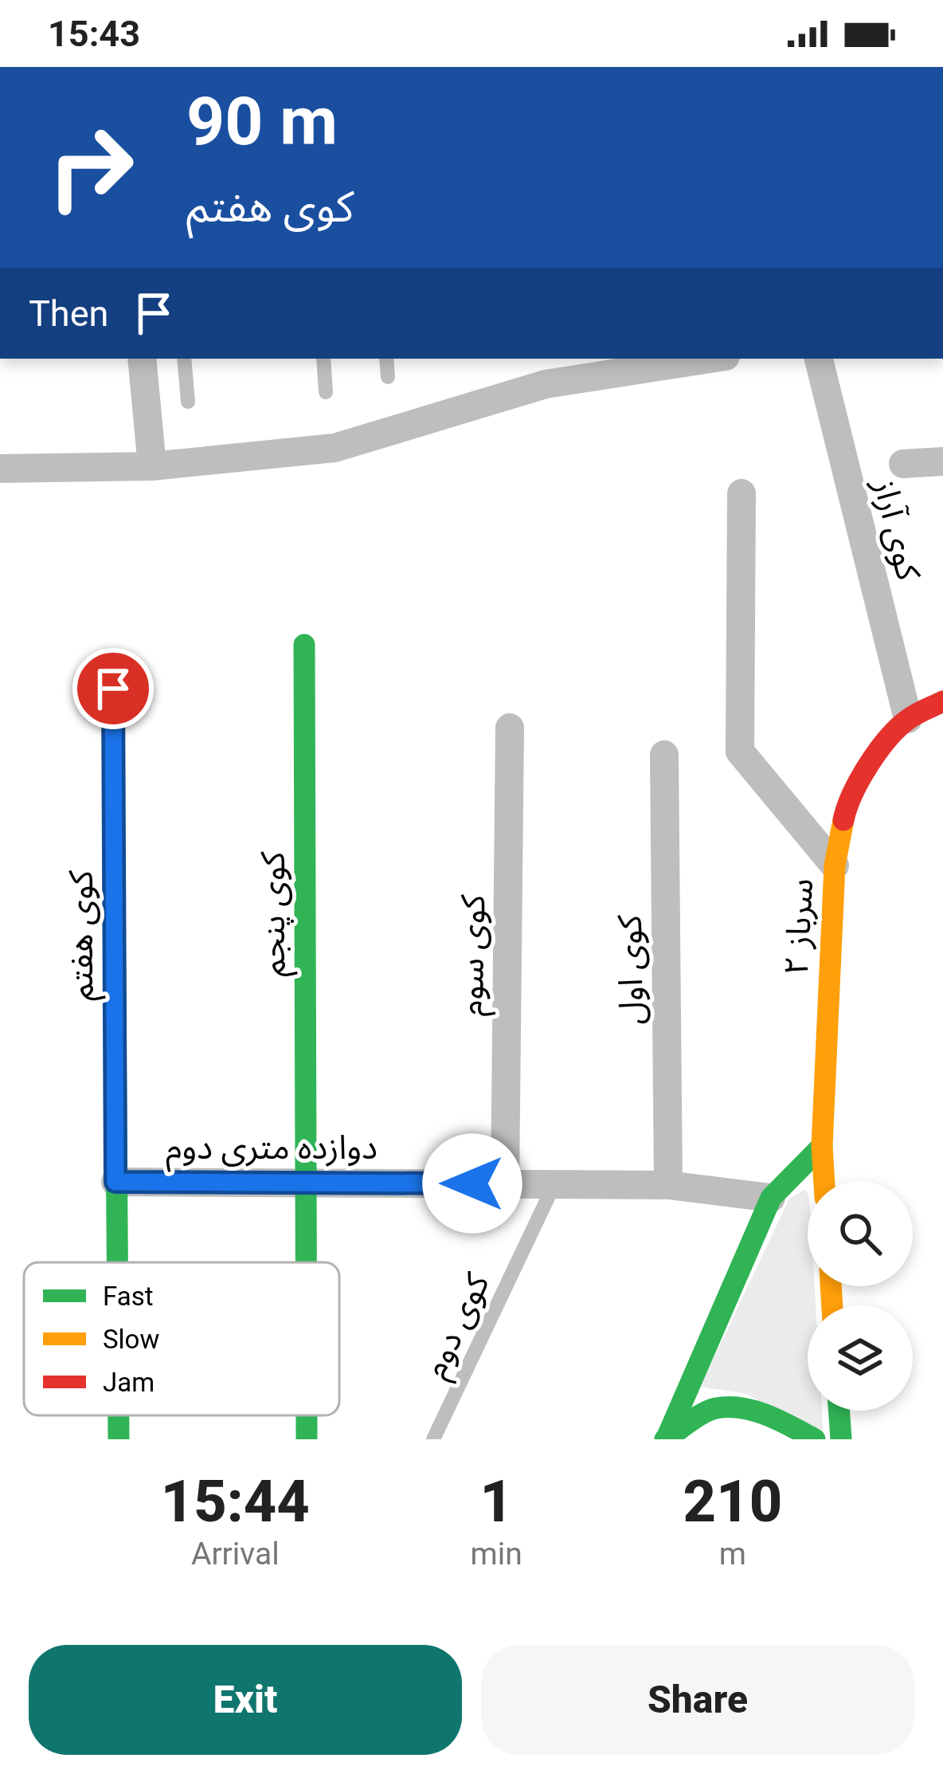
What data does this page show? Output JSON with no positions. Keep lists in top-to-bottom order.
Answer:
{
  "streets": {
    "street": [
      "کوی آراز",
      "کوی پنجم",
      "سرباز ۲",
      "کوی هفتم",
      "کوی سوم",
      "کوی اول",
      "دوازده متری دوم"
    ],
    "lane": ["کوی دوم"]
  },
  "crossings": [
    ["کوی آراز", "سرباز ۲"],
    ["کوی پنجم", "دوازده متری دوم"],
    ["کوی هفتم", "دوازده متری دوم"],
    ["کوی سوم", "دوازده متری دوم"],
    ["کوی اول", "دوازده متری دوم"],
    ["دوازده متری دوم", "کوی دوم"]
  ],
  "legend": ["Fast", "Slow", "Jam"],
  "page": {
    "status": "15:43",
    "turn": ["90 m", "کوی هفتم"],
    "then": "Then",
    "eta": [
      "15:44",
      "Arrival",
      "1",
      "min",
      "210",
      "m"
    ],
    "buttons": ["Exit", "Share"]
  }
}
